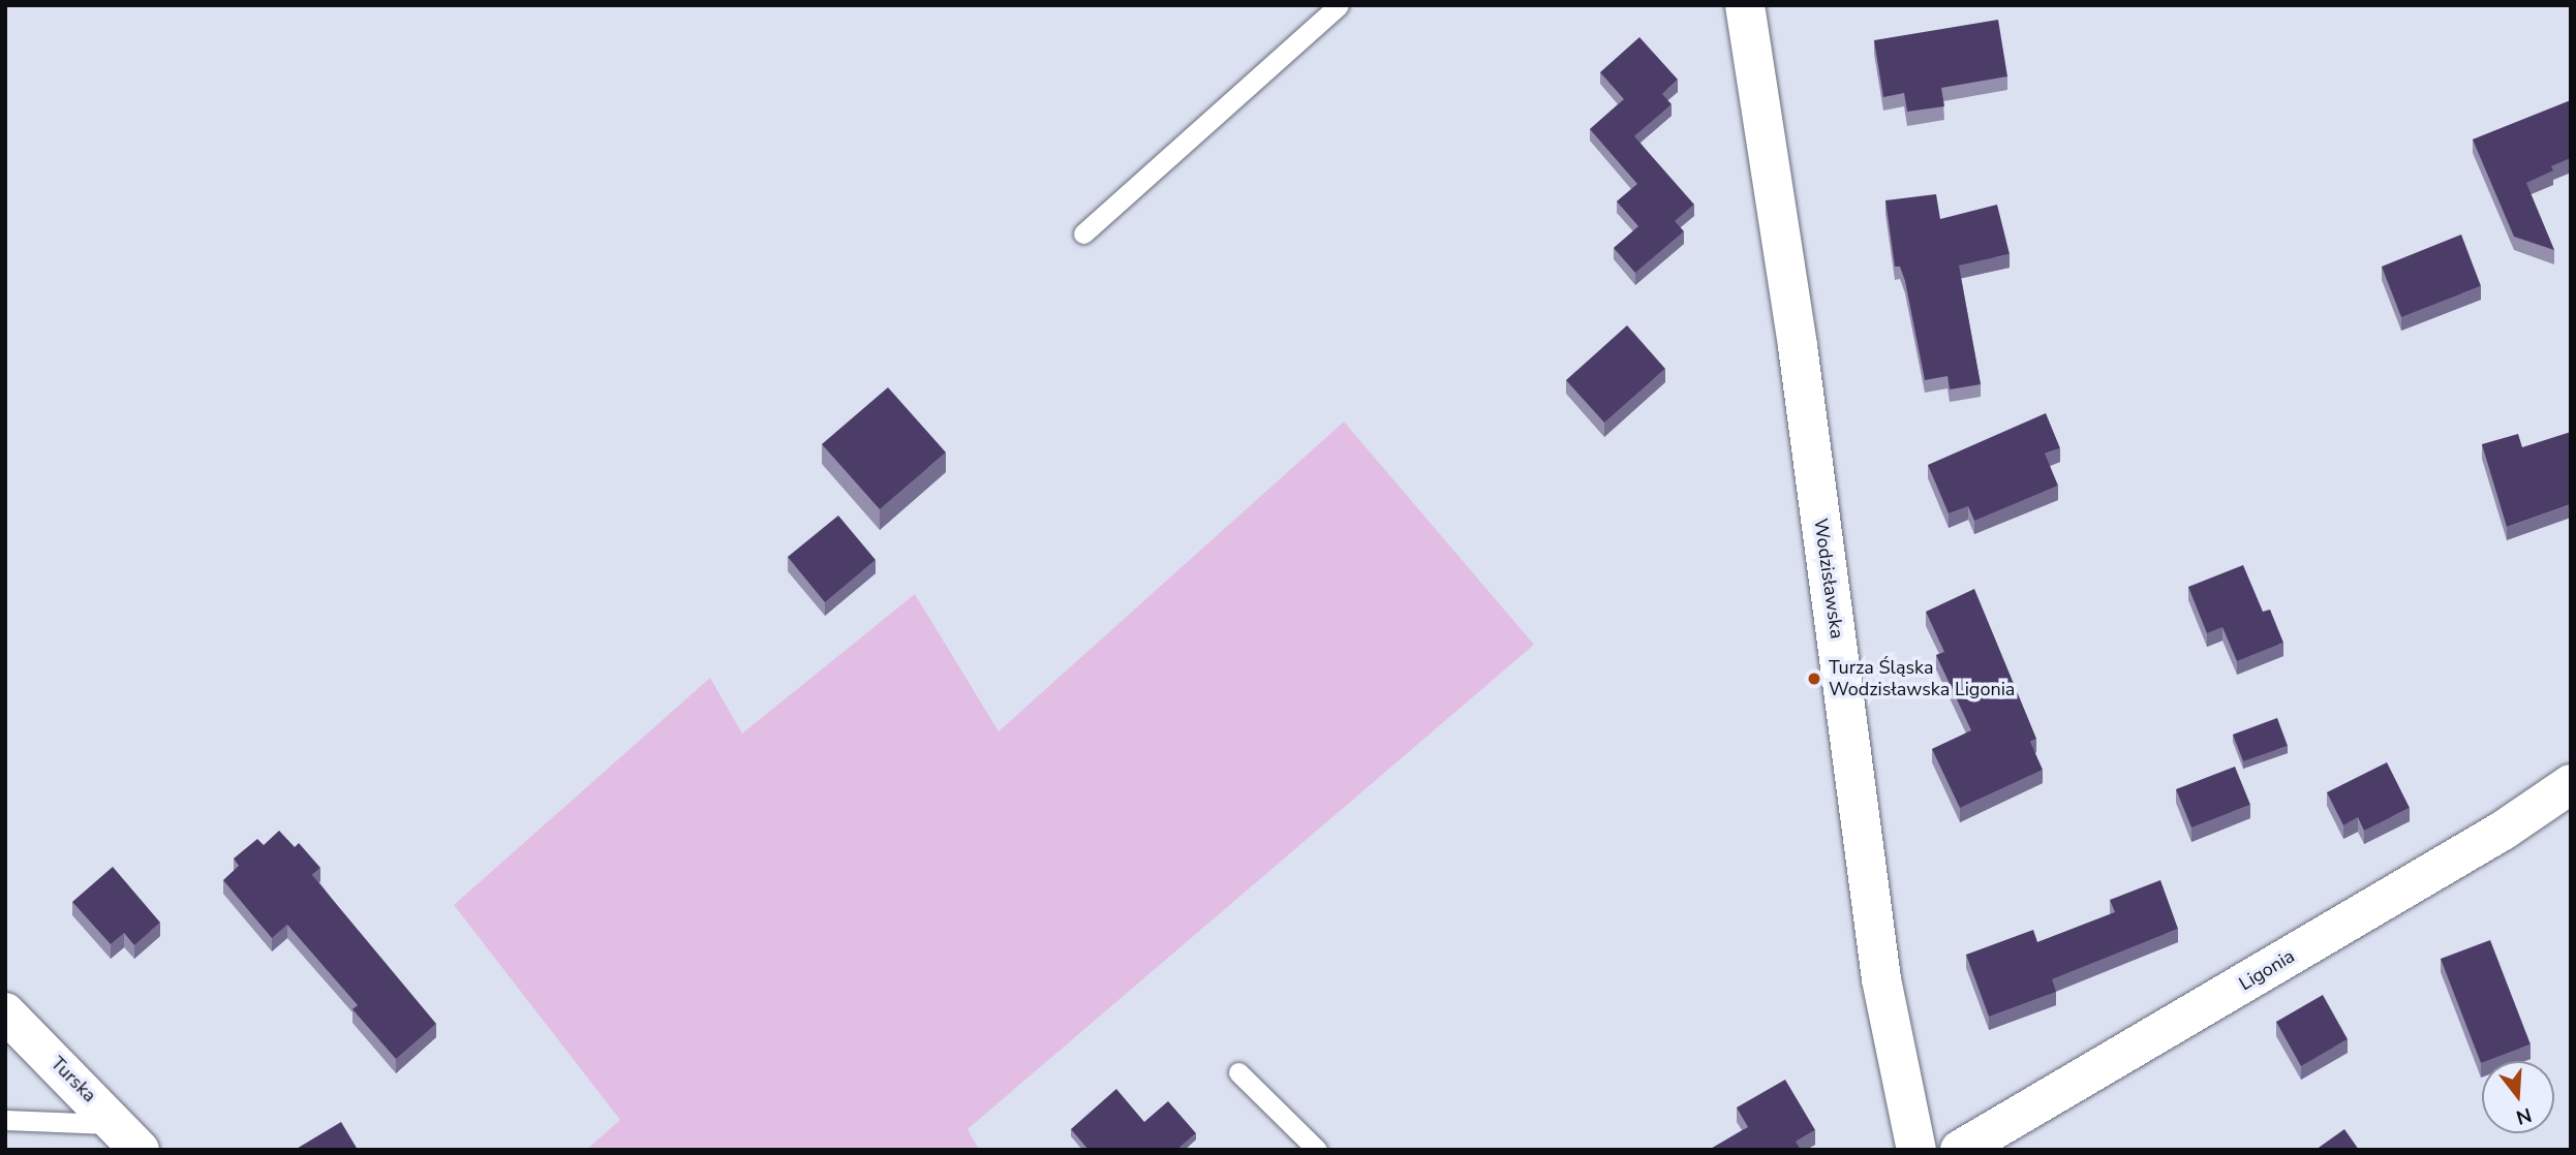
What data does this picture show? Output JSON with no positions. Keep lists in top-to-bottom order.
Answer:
{
  "streets": {
    "street": ["Wodzisławska", "Ligonia", "Turska"]
  },
  "places": ["Turza Śląska Wodzisławska Ligonia"],
  "north": "bottom"
}
